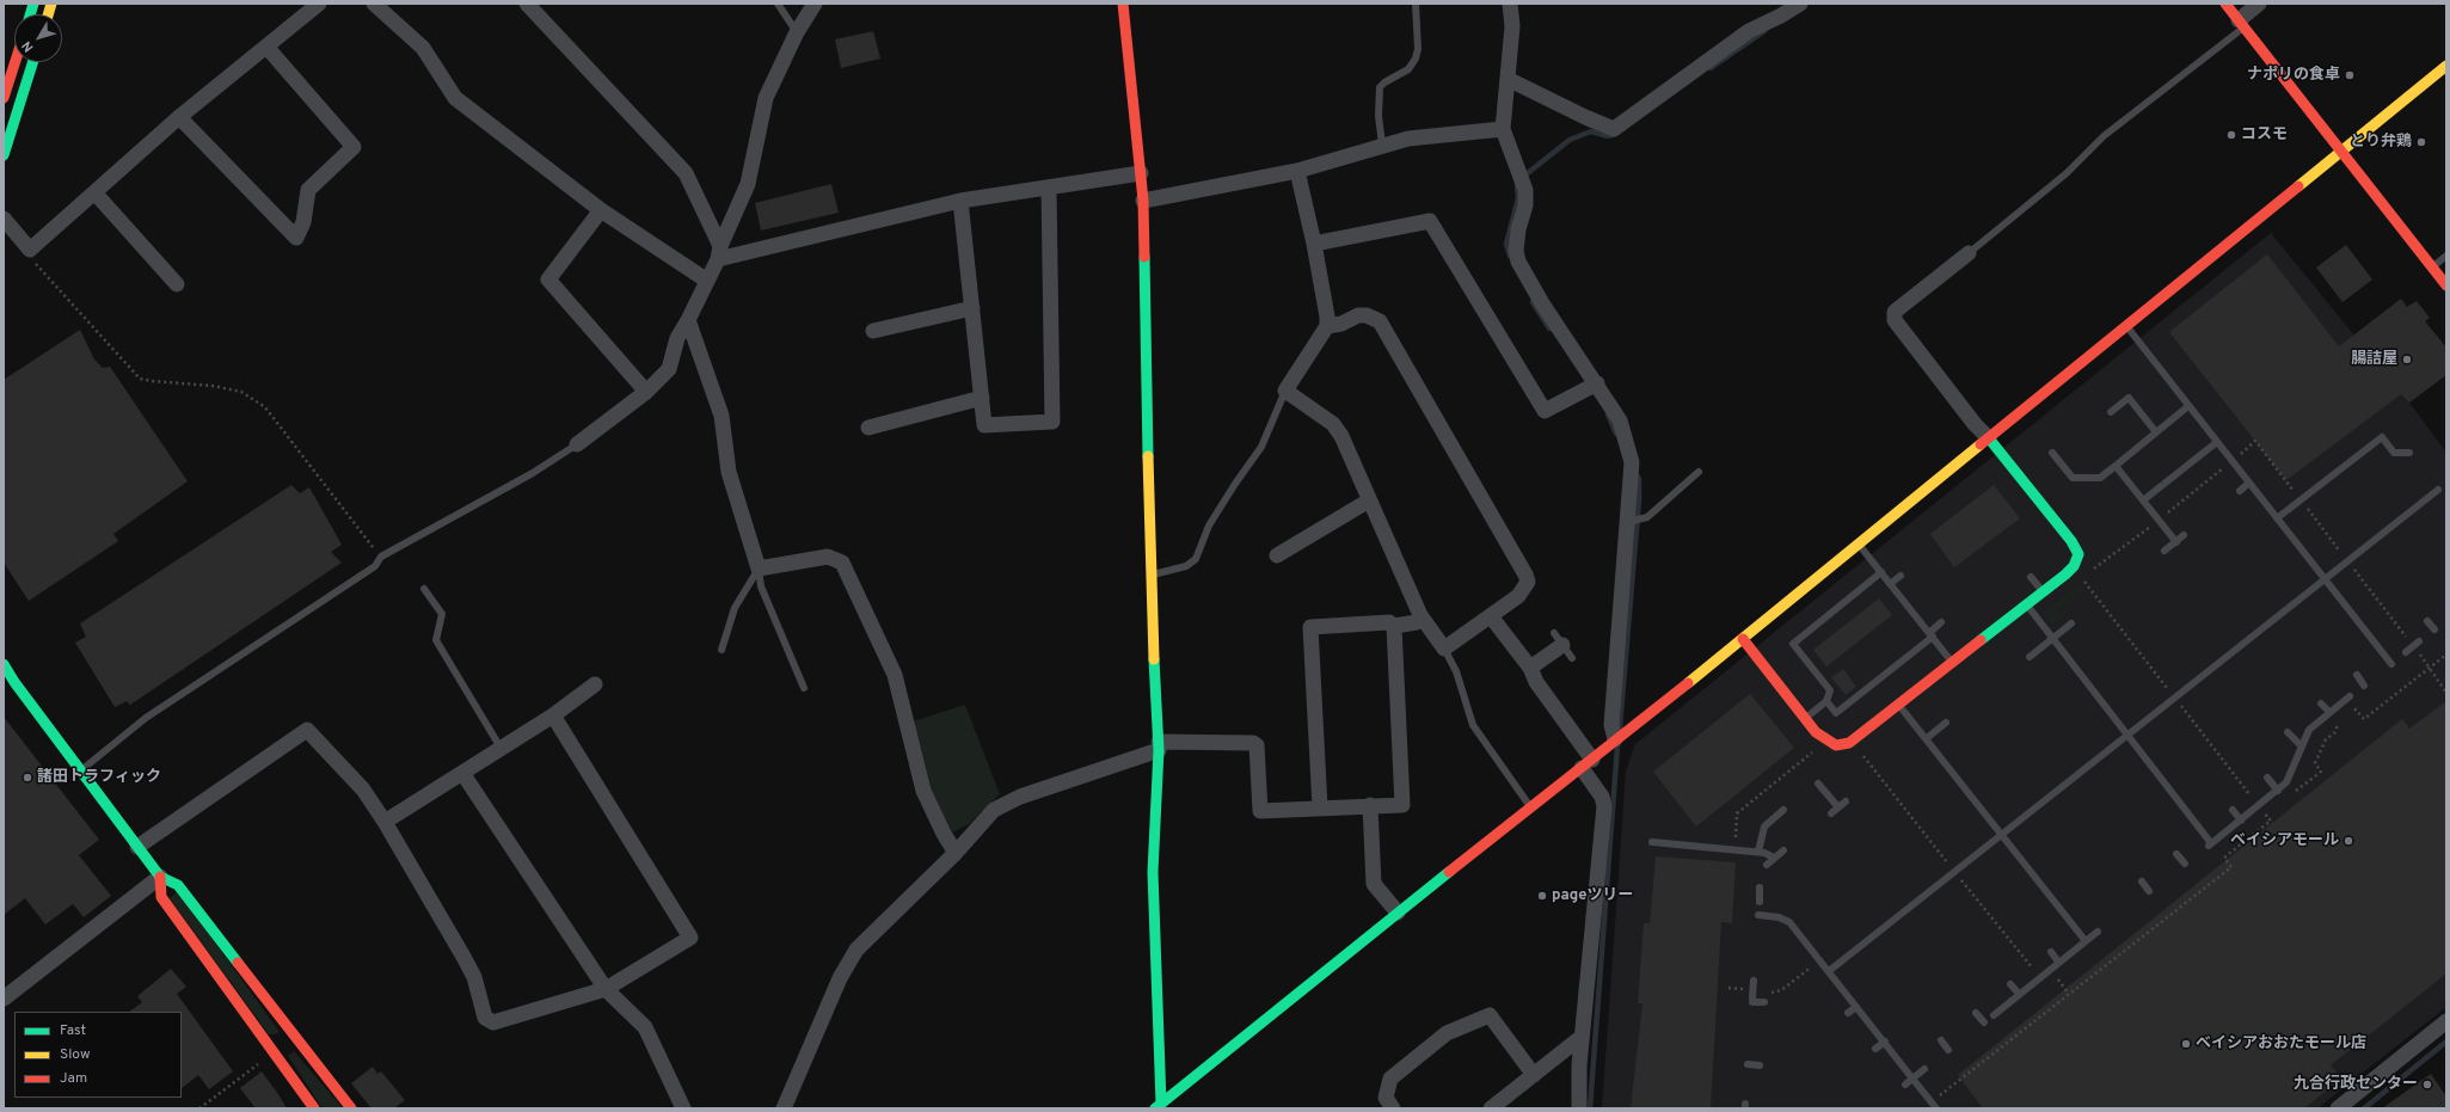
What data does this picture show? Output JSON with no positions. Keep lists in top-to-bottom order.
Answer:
{
  "places": [
    "ナポリの食卓",
    "コスモ",
    "とり弁鶏",
    "腸詰屋",
    "諸田トラフィック",
    "ベイシアモール",
    "pageツリー",
    "ベイシアおおたモール店",
    "九合行政センター"
  ],
  "legend": ["Fast", "Slow", "Jam"],
  "north": "bottom left"
}
